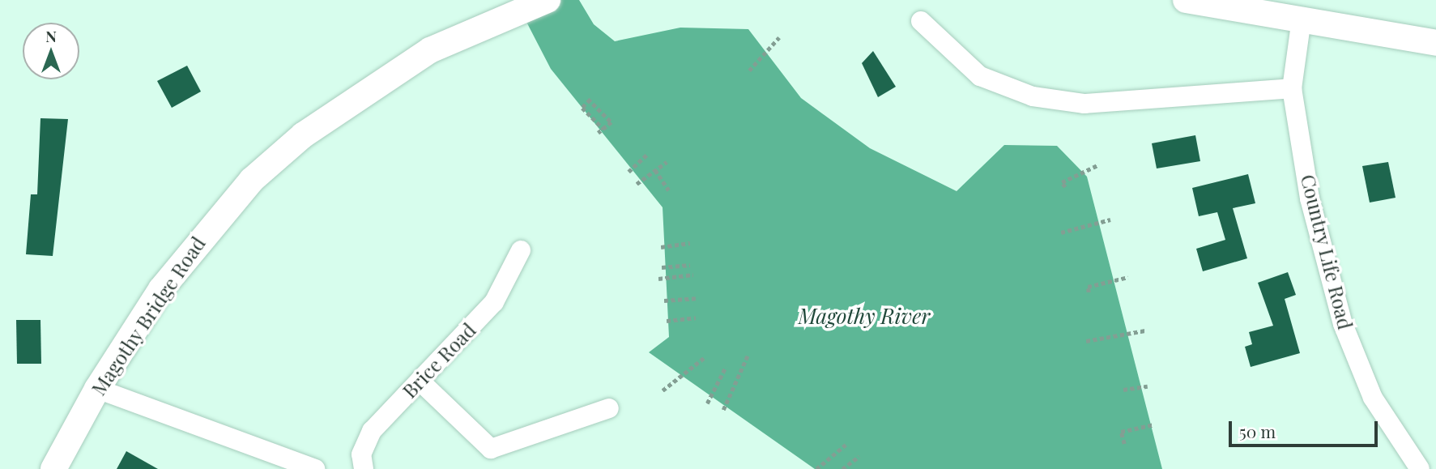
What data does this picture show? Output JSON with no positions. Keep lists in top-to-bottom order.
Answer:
{
  "streets": {
    "main road": ["Magothy Bridge Road"],
    "street": ["Country Life Road", "Brice Road"]
  },
  "water": ["Magothy River"],
  "scale_bar": "50 m",
  "north": "top"
}
